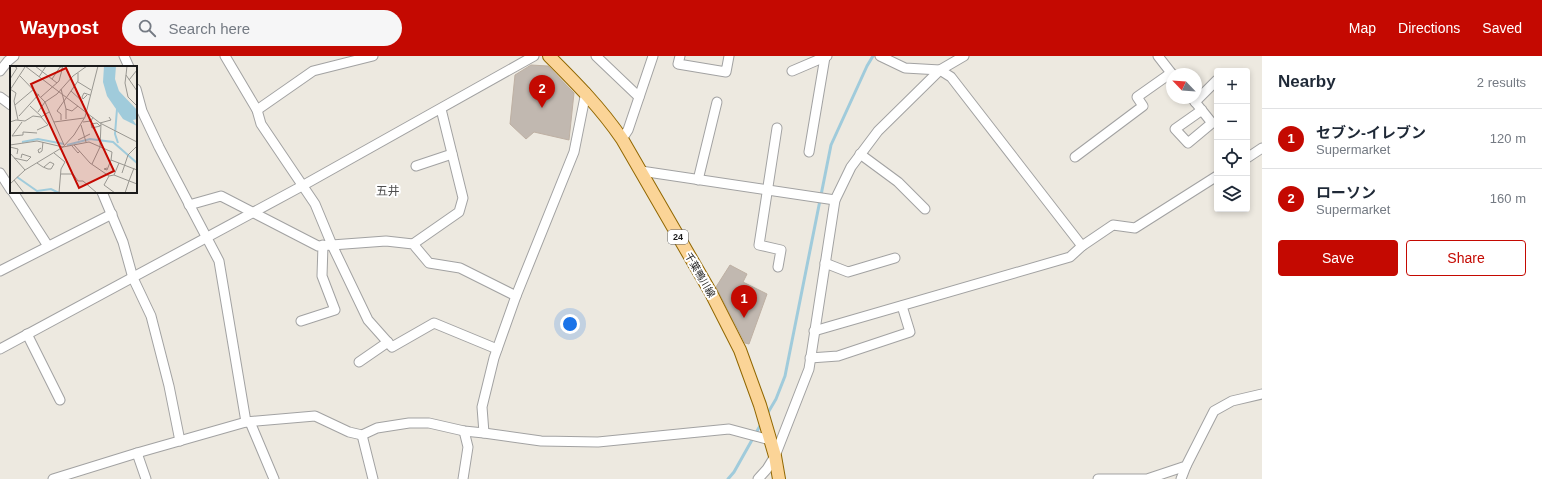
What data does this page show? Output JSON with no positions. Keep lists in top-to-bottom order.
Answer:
{
  "streets": {
    "main road": ["24", "千葉鴨川線"]
  },
  "districts": ["五井"],
  "north": "top left",
  "page": {
    "header": "Waypost",
    "search": "Search here",
    "nav": ["Map", "Directions", "Saved"],
    "heading": ["Nearby", "2 results"],
    "map_buttons": ["+", "−"],
    "pins": ["2", "1"],
    "list": [
      {
        "mark": "1",
        "name": "セブン-イレブン",
        "note": "Supermarket",
        "value": "120 m"
      },
      {
        "mark": "2",
        "name": "ローソン",
        "note": "Supermarket",
        "value": "160 m"
      }
    ],
    "buttons": ["Save", "Share"]
  }
}
